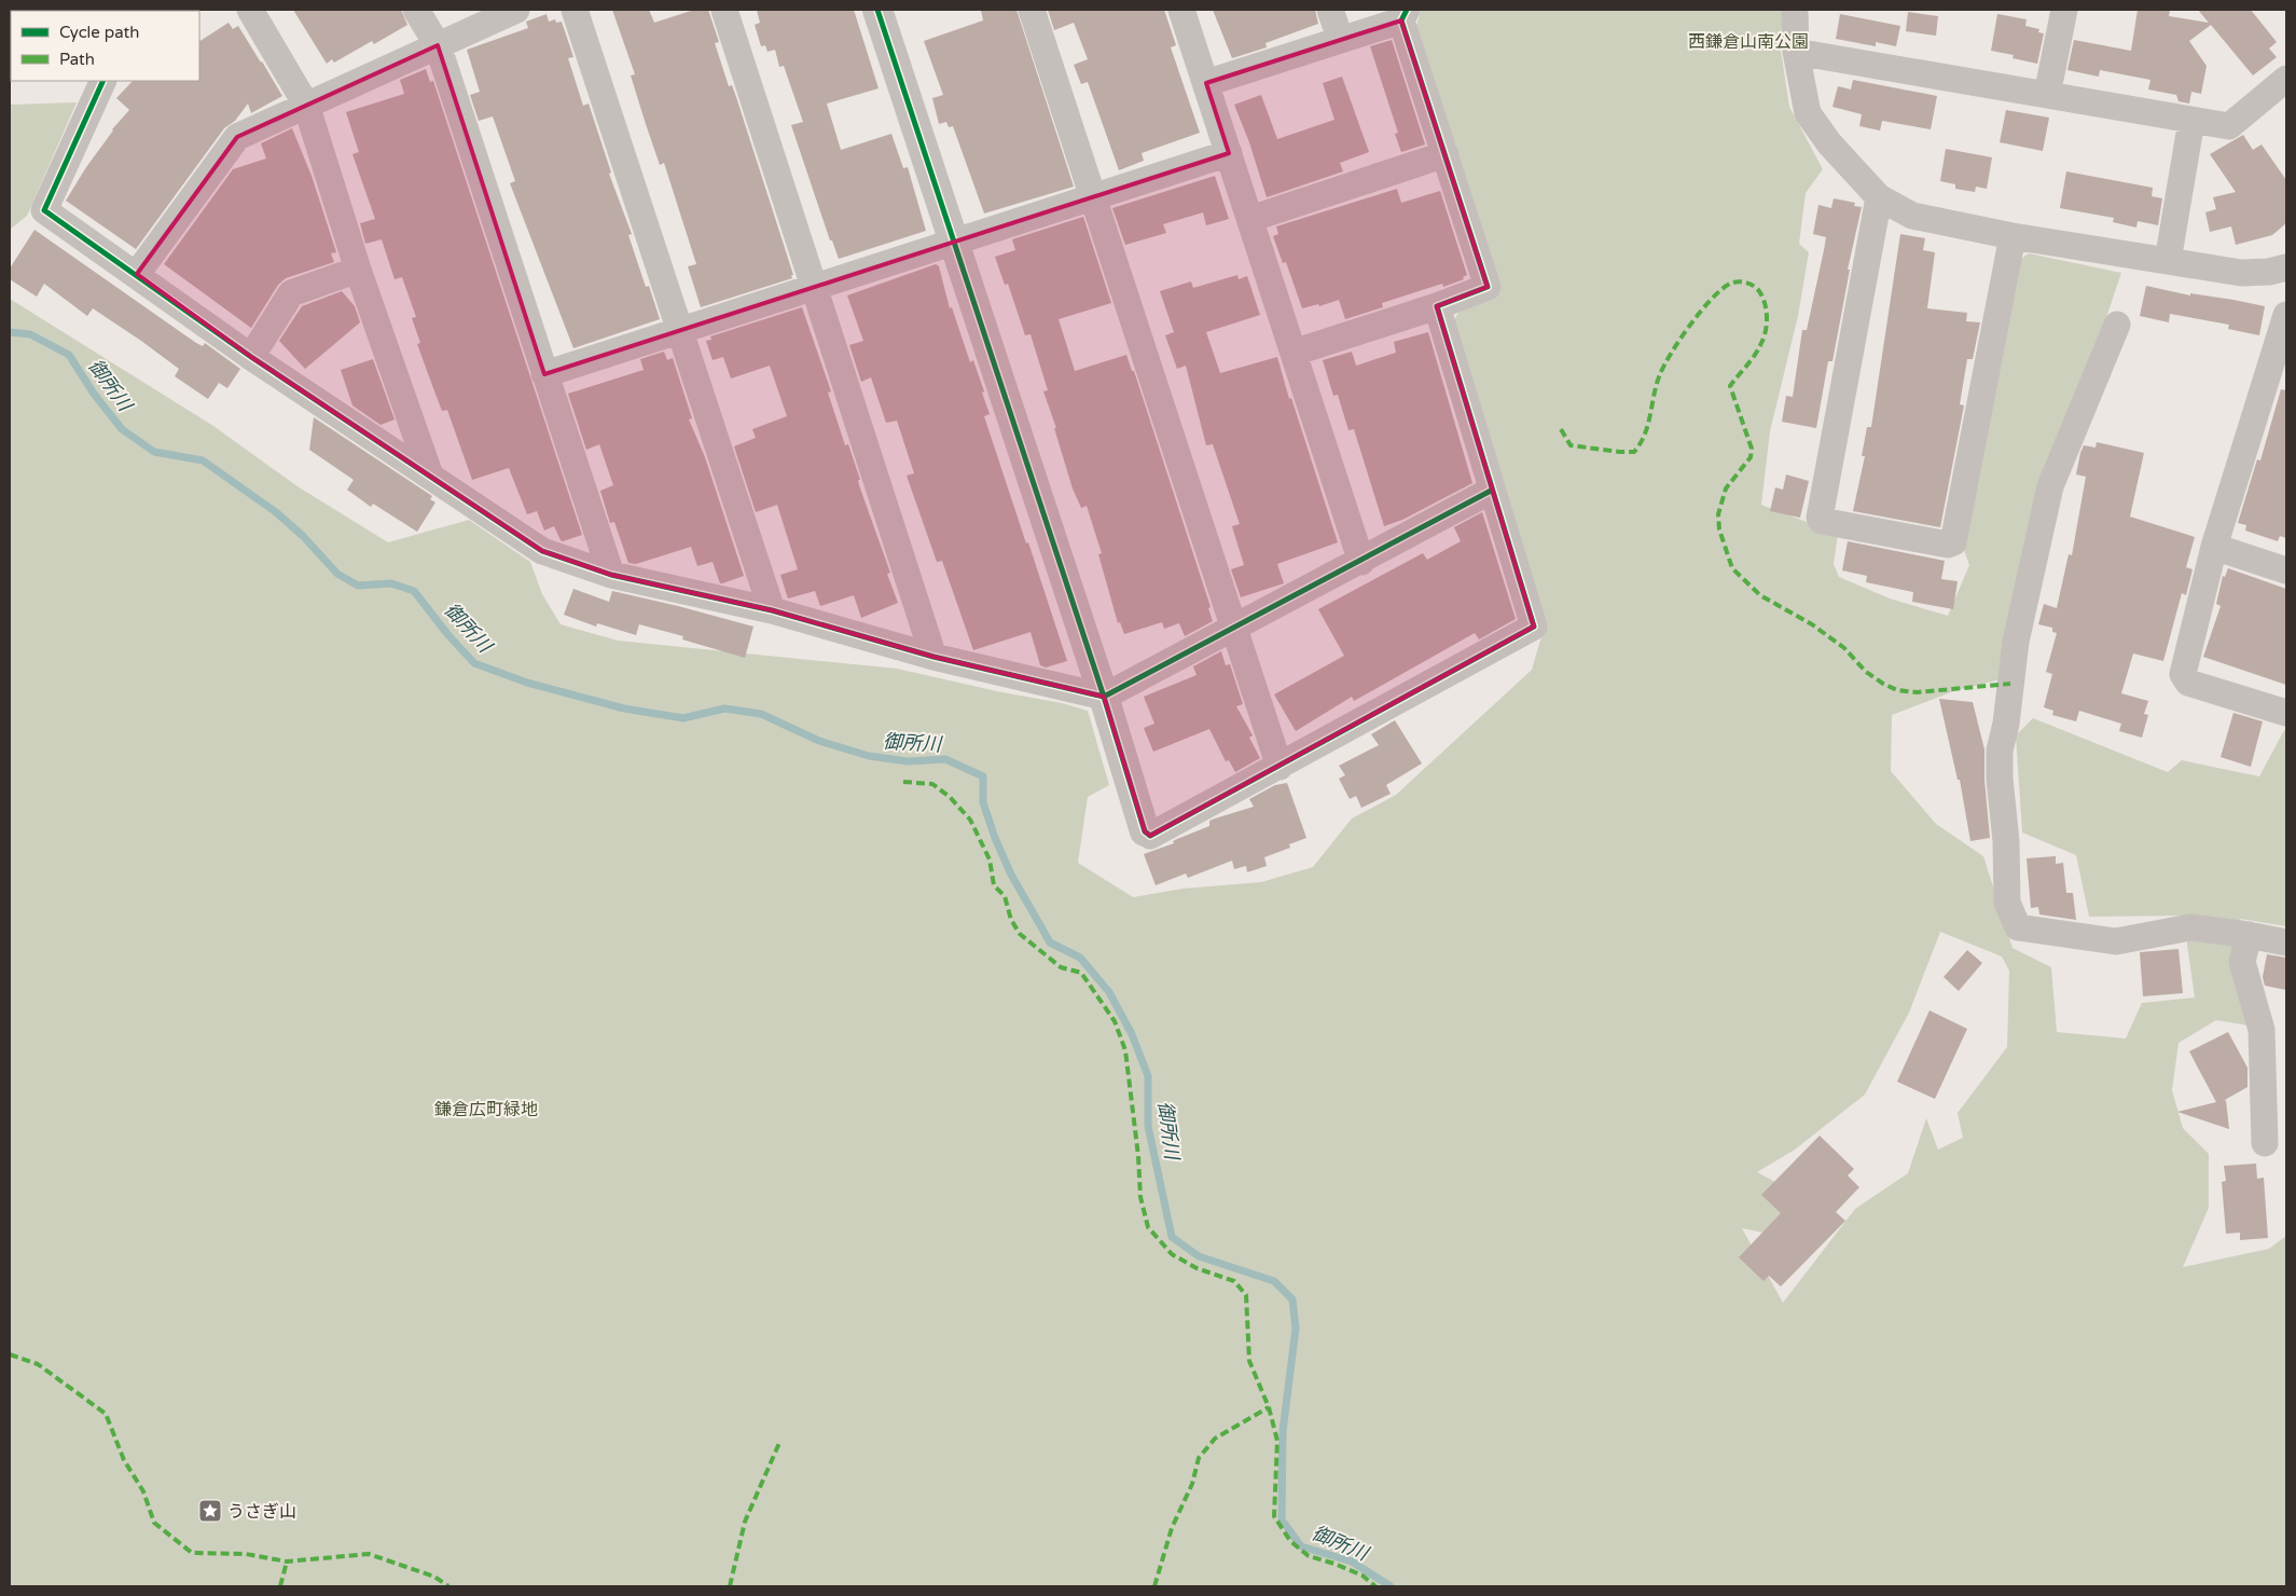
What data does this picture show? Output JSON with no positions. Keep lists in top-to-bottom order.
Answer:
{
  "water": ["御所川"],
  "parks": ["西鎌倉山南公園", "鎌倉広町緑地"],
  "places": {
    "place": ["うさぎ山"]
  },
  "legend": ["Cycle path", "Path"]
}
